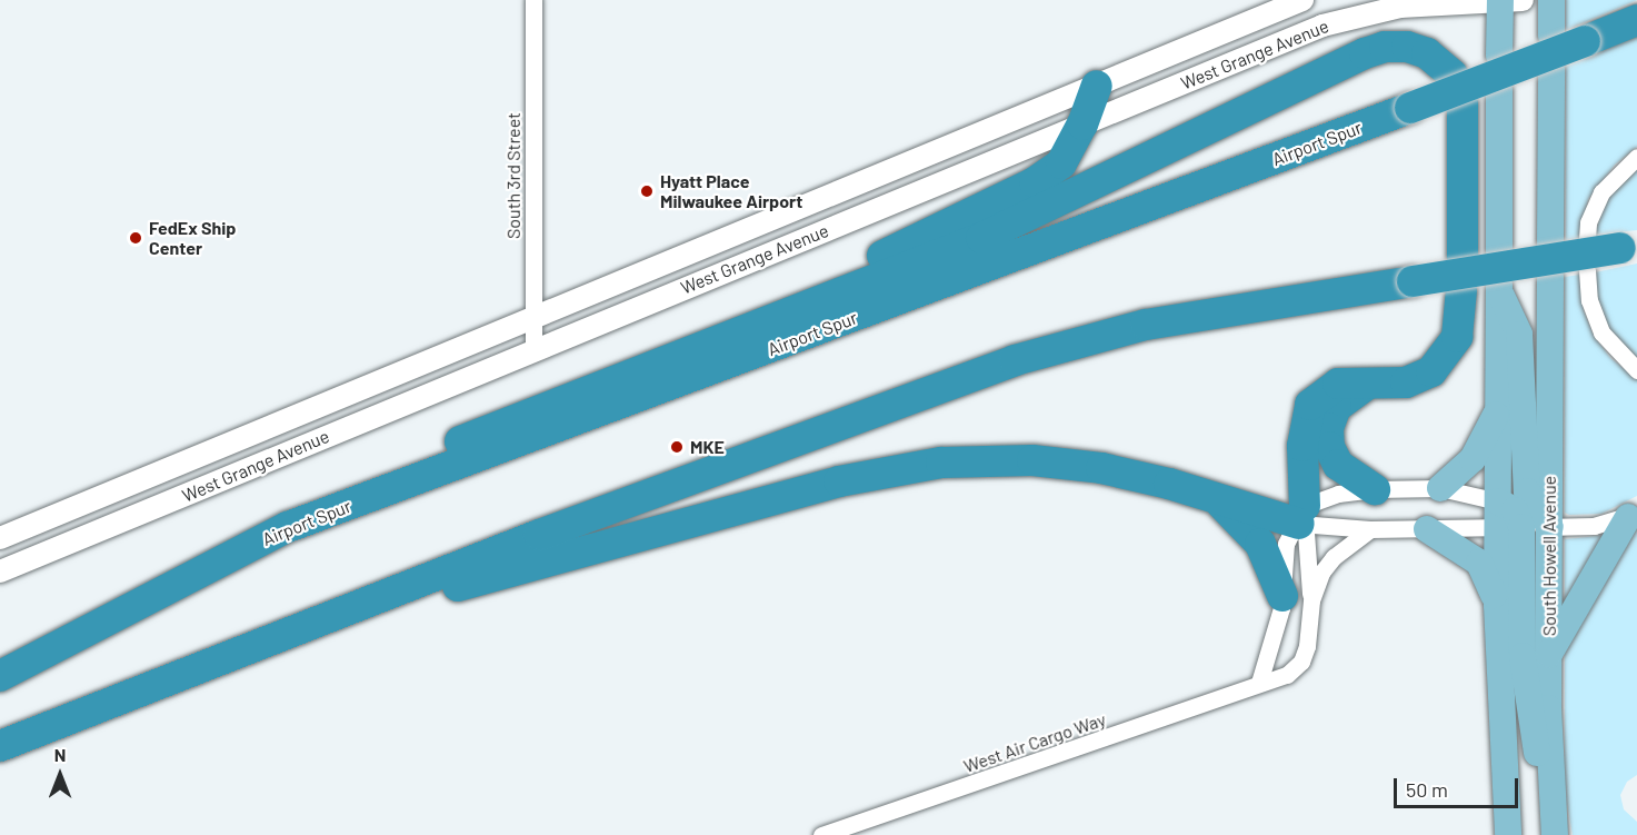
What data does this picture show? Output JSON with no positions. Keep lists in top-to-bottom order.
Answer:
{
  "streets": {
    "highway": ["Airport Spur"],
    "main road": ["South Howell Avenue"],
    "street": ["West Grange Avenue", "South 3rd Street", "West Air Cargo Way"]
  },
  "crossings": [
    ["West Grange Avenue", "South 3rd Street"]
  ],
  "places": ["Hyatt Place Milwaukee Airport", "FedEx Ship Center", "MKE"],
  "scale_bar": "50 m",
  "north": "top"
}
